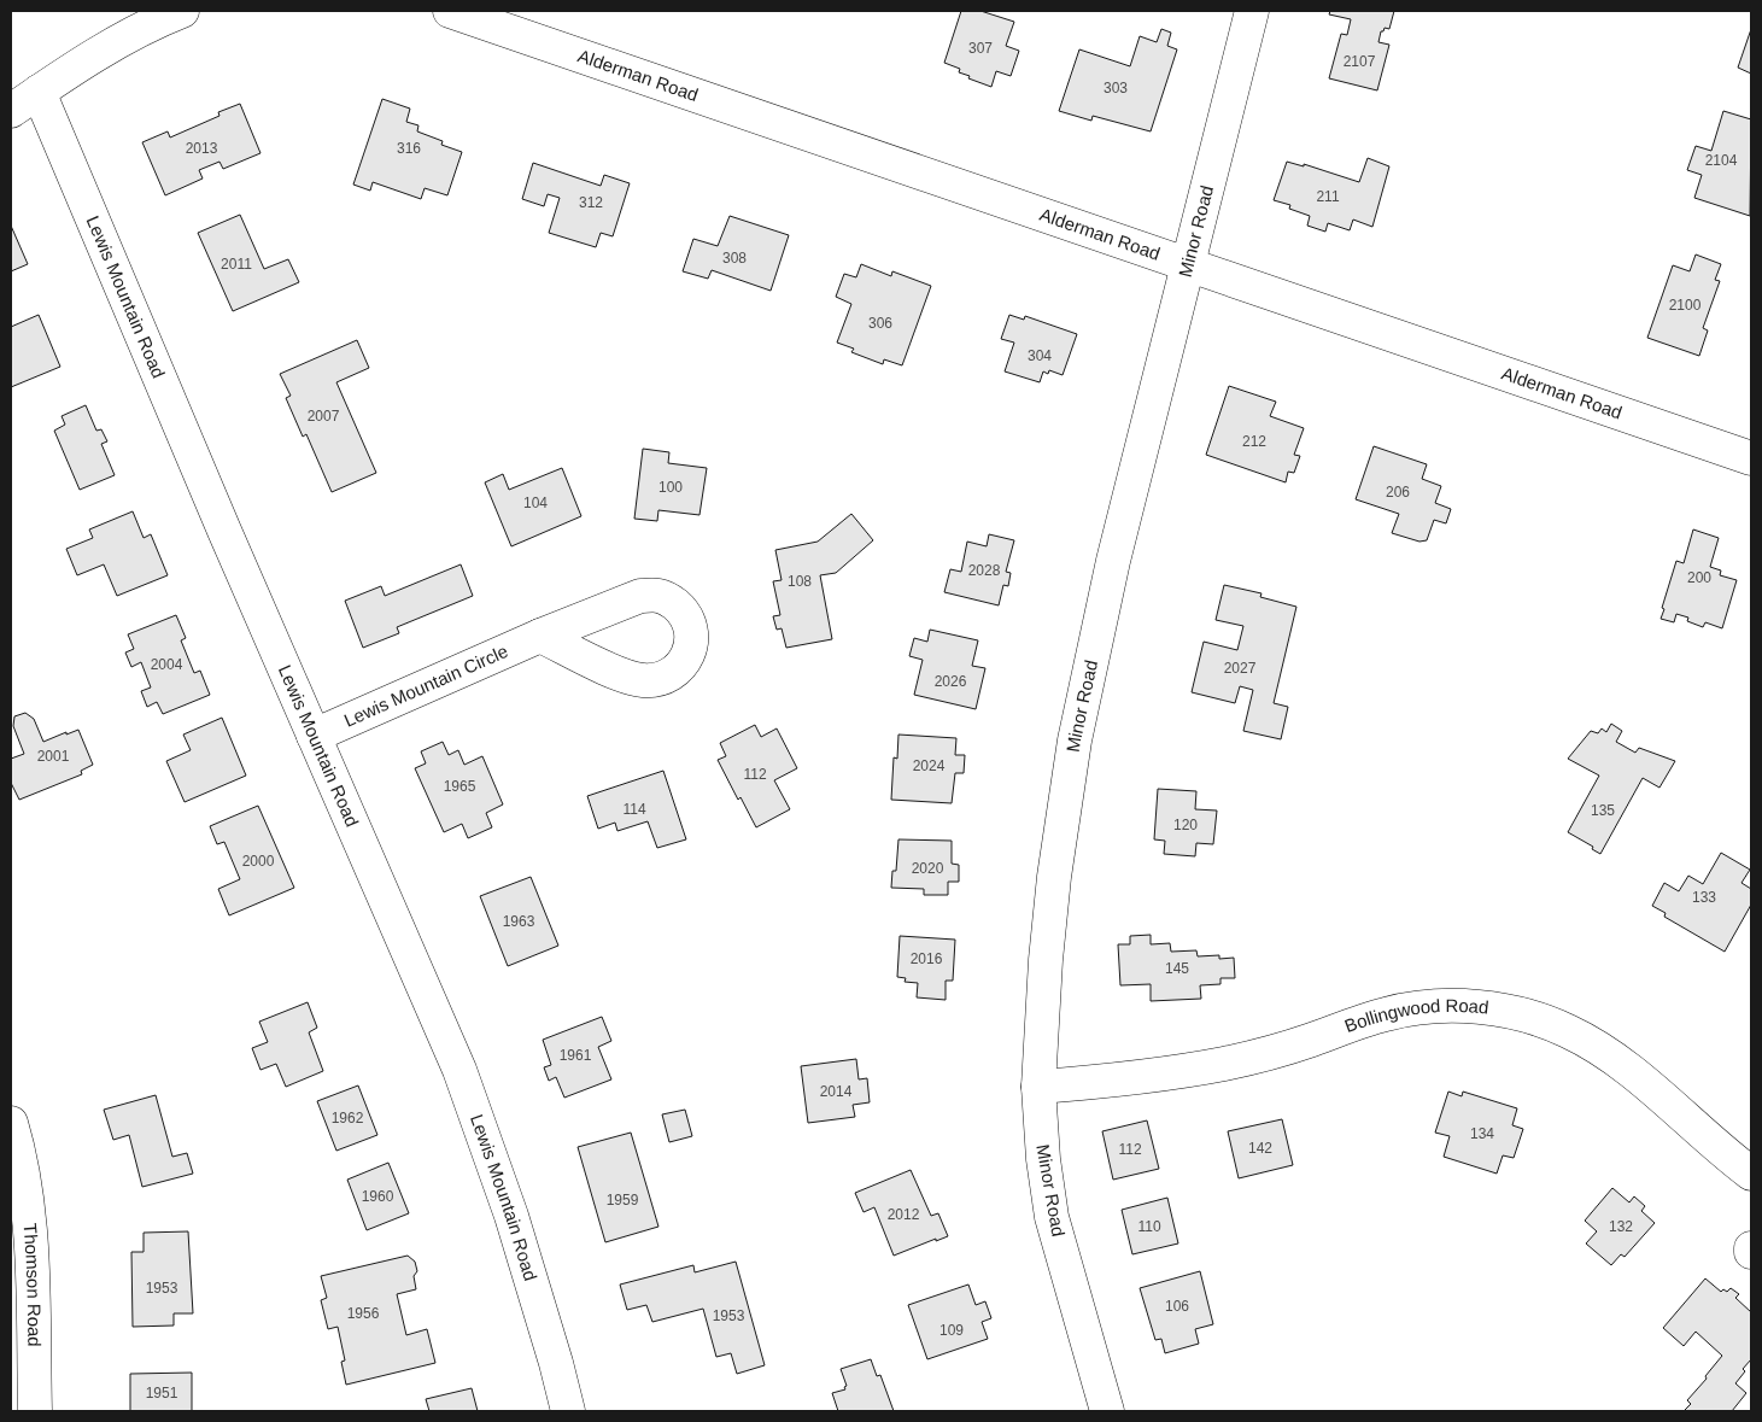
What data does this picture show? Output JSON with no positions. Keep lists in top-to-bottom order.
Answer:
{
  "streets": {
    "street": [
      "Alderman Road",
      "Minor Road",
      "Lewis Mountain Road",
      "Lewis Mountain Circle",
      "Bollingwood Road",
      "Thomson Road"
    ]
  },
  "crossings": [
    ["Alderman Road", "Minor Road"],
    ["Minor Road", "Bollingwood Road"],
    ["Lewis Mountain Road", "Lewis Mountain Circle"]
  ],
  "house_numbers": [
    "307",
    "2107",
    "303",
    "2013",
    "316",
    "2104",
    "211",
    "312",
    "308",
    "2011",
    "2100",
    "306",
    "304",
    "2007",
    "212",
    "100",
    "206",
    "104",
    "2028",
    "200",
    "108",
    "2004",
    "2027",
    "2026",
    "2001",
    "2024",
    "112",
    "1965",
    "114",
    "135",
    "120",
    "2000",
    "2020",
    "133",
    "1963",
    "2016",
    "145",
    "1961",
    "2014",
    "1962",
    "134",
    "142",
    "112",
    "1960",
    "1959",
    "2012",
    "110",
    "132",
    "1953",
    "106",
    "1956",
    "1953",
    "109",
    "1951"
  ]
}
